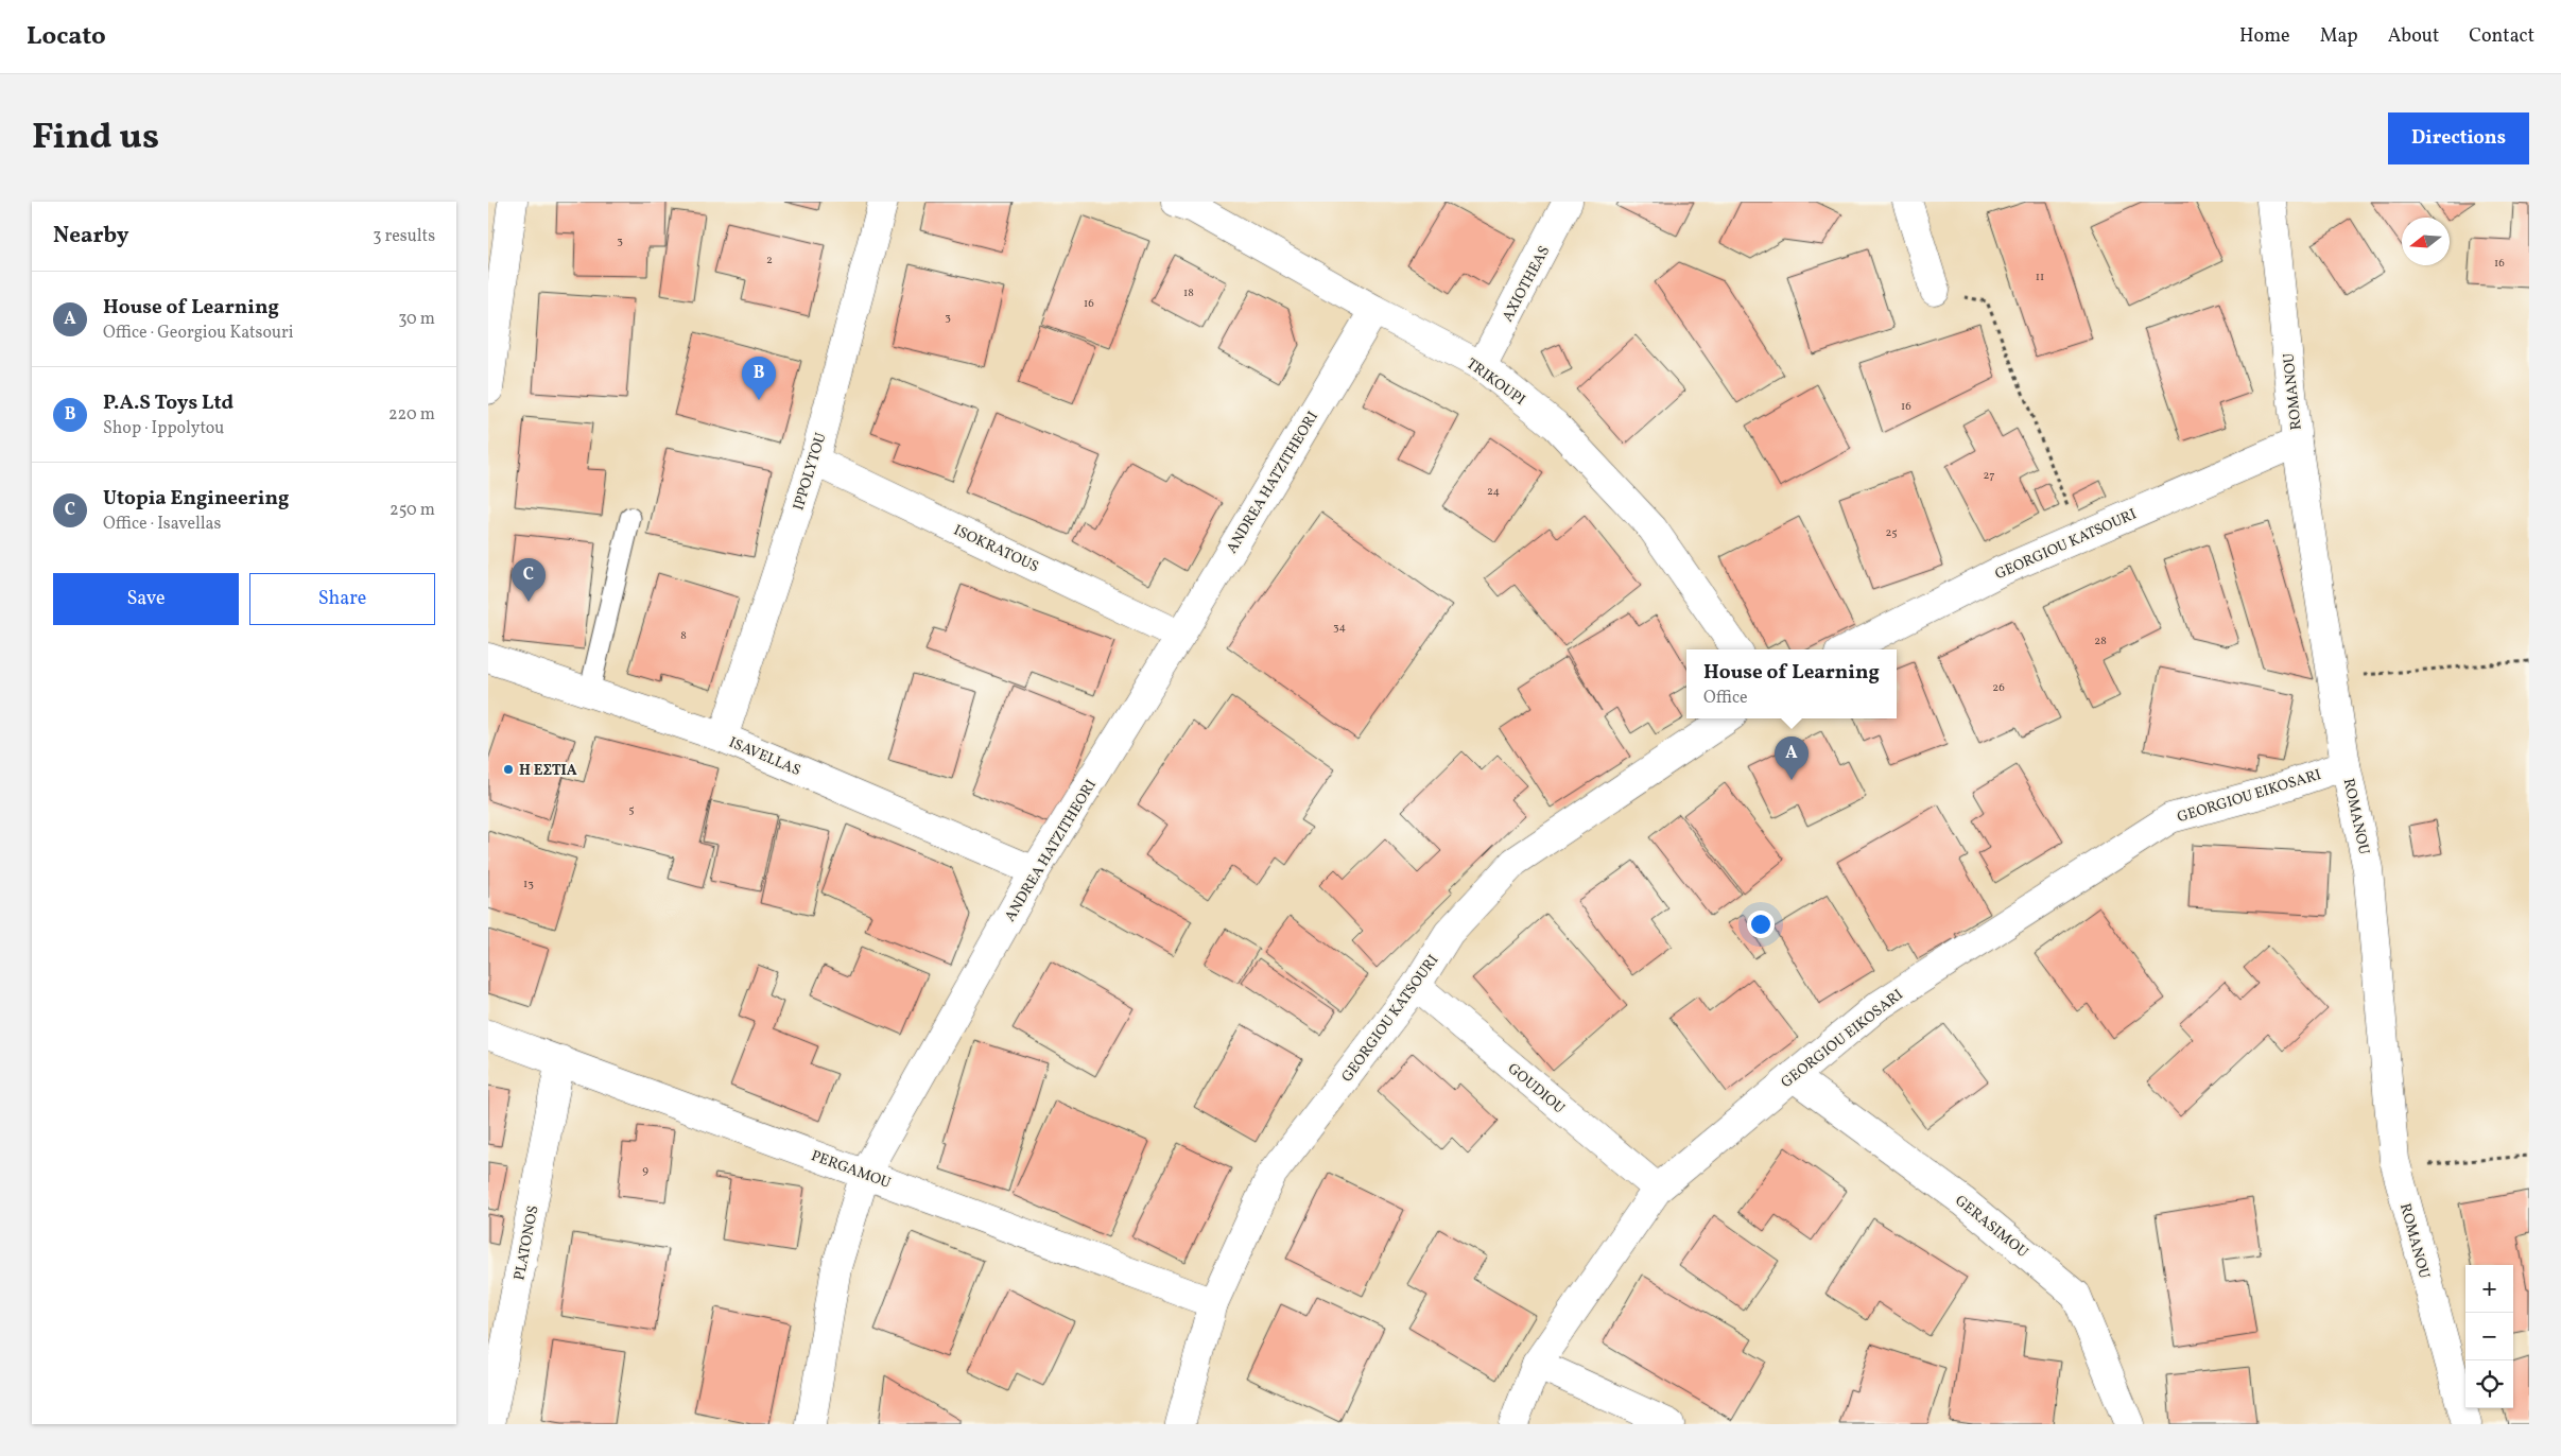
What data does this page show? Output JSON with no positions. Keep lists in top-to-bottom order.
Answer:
{
  "streets": {
    "street": [
      "AXIOTHEAS",
      "TRIKOUPI",
      "ROMANOU",
      "IPPOLYTOU",
      "ANDREA HATZITHEORI",
      "GEORGIOU KATSOURI",
      "ISOKRATOUS",
      "ISAVELLAS",
      "GEORGIOU EIKOSARI",
      "GOUDIOU",
      "PERGAMOU",
      "GERASIMOU",
      "PLATONOS"
    ]
  },
  "crossings": [
    ["AXIOTHEAS", "TRIKOUPI"],
    ["TRIKOUPI", "ANDREA HATZITHEORI"],
    ["ROMANOU", "GEORGIOU KATSOURI"],
    ["ROMANOU", "GEORGIOU EIKOSARI"],
    ["IPPOLYTOU", "ISOKRATOUS"],
    ["IPPOLYTOU", "ISAVELLAS"],
    ["ANDREA HATZITHEORI", "ISOKRATOUS"],
    ["ANDREA HATZITHEORI", "ISAVELLAS"],
    ["ANDREA HATZITHEORI", "PERGAMOU"],
    ["GEORGIOU KATSOURI", "GOUDIOU"],
    ["GEORGIOU KATSOURI", "PERGAMOU"],
    ["GEORGIOU EIKOSARI", "GOUDIOU"],
    ["GEORGIOU EIKOSARI", "GERASIMOU"],
    ["PERGAMOU", "PLATONOS"]
  ],
  "places": ["Η ΕΣΤΙΑ"],
  "house_numbers": [
    "3",
    "2",
    "16",
    "11",
    "18",
    "16",
    "3",
    "16",
    "27",
    "24",
    "25",
    "34",
    "8",
    "28",
    "26",
    "5",
    "13",
    "9"
  ],
  "north": "left",
  "page": {
    "header": "Locato",
    "nav": [
      "Home",
      "Map",
      "About",
      "Contact"
    ],
    "title": "Find us",
    "buttons": [
      "Directions",
      ["Save", "Share"]
    ],
    "heading": ["Nearby", "3 results"],
    "list": [
      {
        "mark": "A",
        "name": "House of Learning",
        "note": "Office · Georgiou Katsouri",
        "value": "30 m"
      },
      {
        "mark": "B",
        "name": "P.A.S Toys Ltd",
        "note": "Shop · Ippolytou",
        "value": "220 m"
      },
      {
        "mark": "C",
        "name": "Utopia Engineering",
        "note": "Office · Isavellas",
        "value": "250 m"
      }
    ],
    "pins": ["B", "C", "A"],
    "popup": ["House of Learning", "Office"],
    "map_buttons": ["+", "−"]
  }
}
